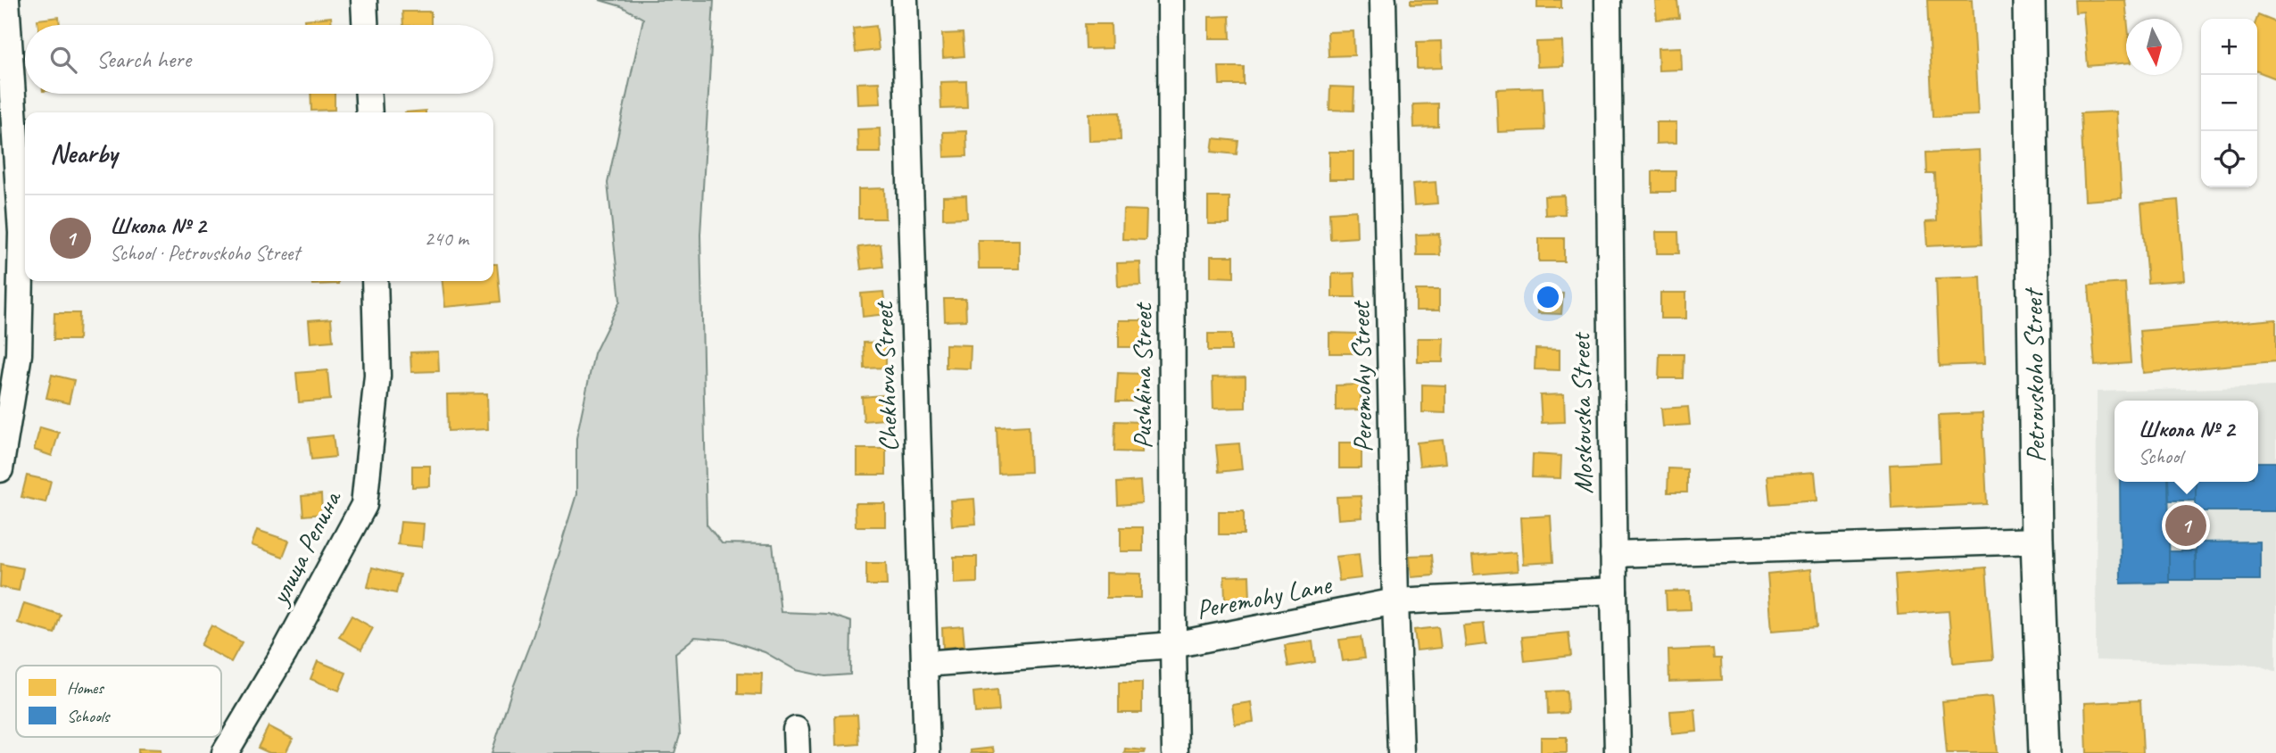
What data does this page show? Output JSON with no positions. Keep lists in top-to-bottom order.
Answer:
{
  "streets": {
    "main road": ["Petrovskoho Street"],
    "street": [
      "Pushkina Street",
      "Chekhova Street",
      "Peremohy Street",
      "Moskovska Street",
      "улица Репина",
      "Peremohy Lane"
    ]
  },
  "crossings": [
    ["Pushkina Street", "Peremohy Lane"],
    ["Chekhova Street", "Peremohy Lane"],
    ["Peremohy Street", "Peremohy Lane"],
    ["Moskovska Street", "Peremohy Lane"]
  ],
  "legend": ["Homes", "Schools"],
  "north": "bottom",
  "page": {
    "map_buttons": ["+", "−"],
    "search": "Search here",
    "heading": "Nearby",
    "list": [
      {
        "mark": "1",
        "name": "Школа № 2",
        "note": "School · Petrovskoho Street",
        "value": "240 m"
      }
    ],
    "popup": ["Школа № 2", "School"],
    "pins": "1"
  }
}
